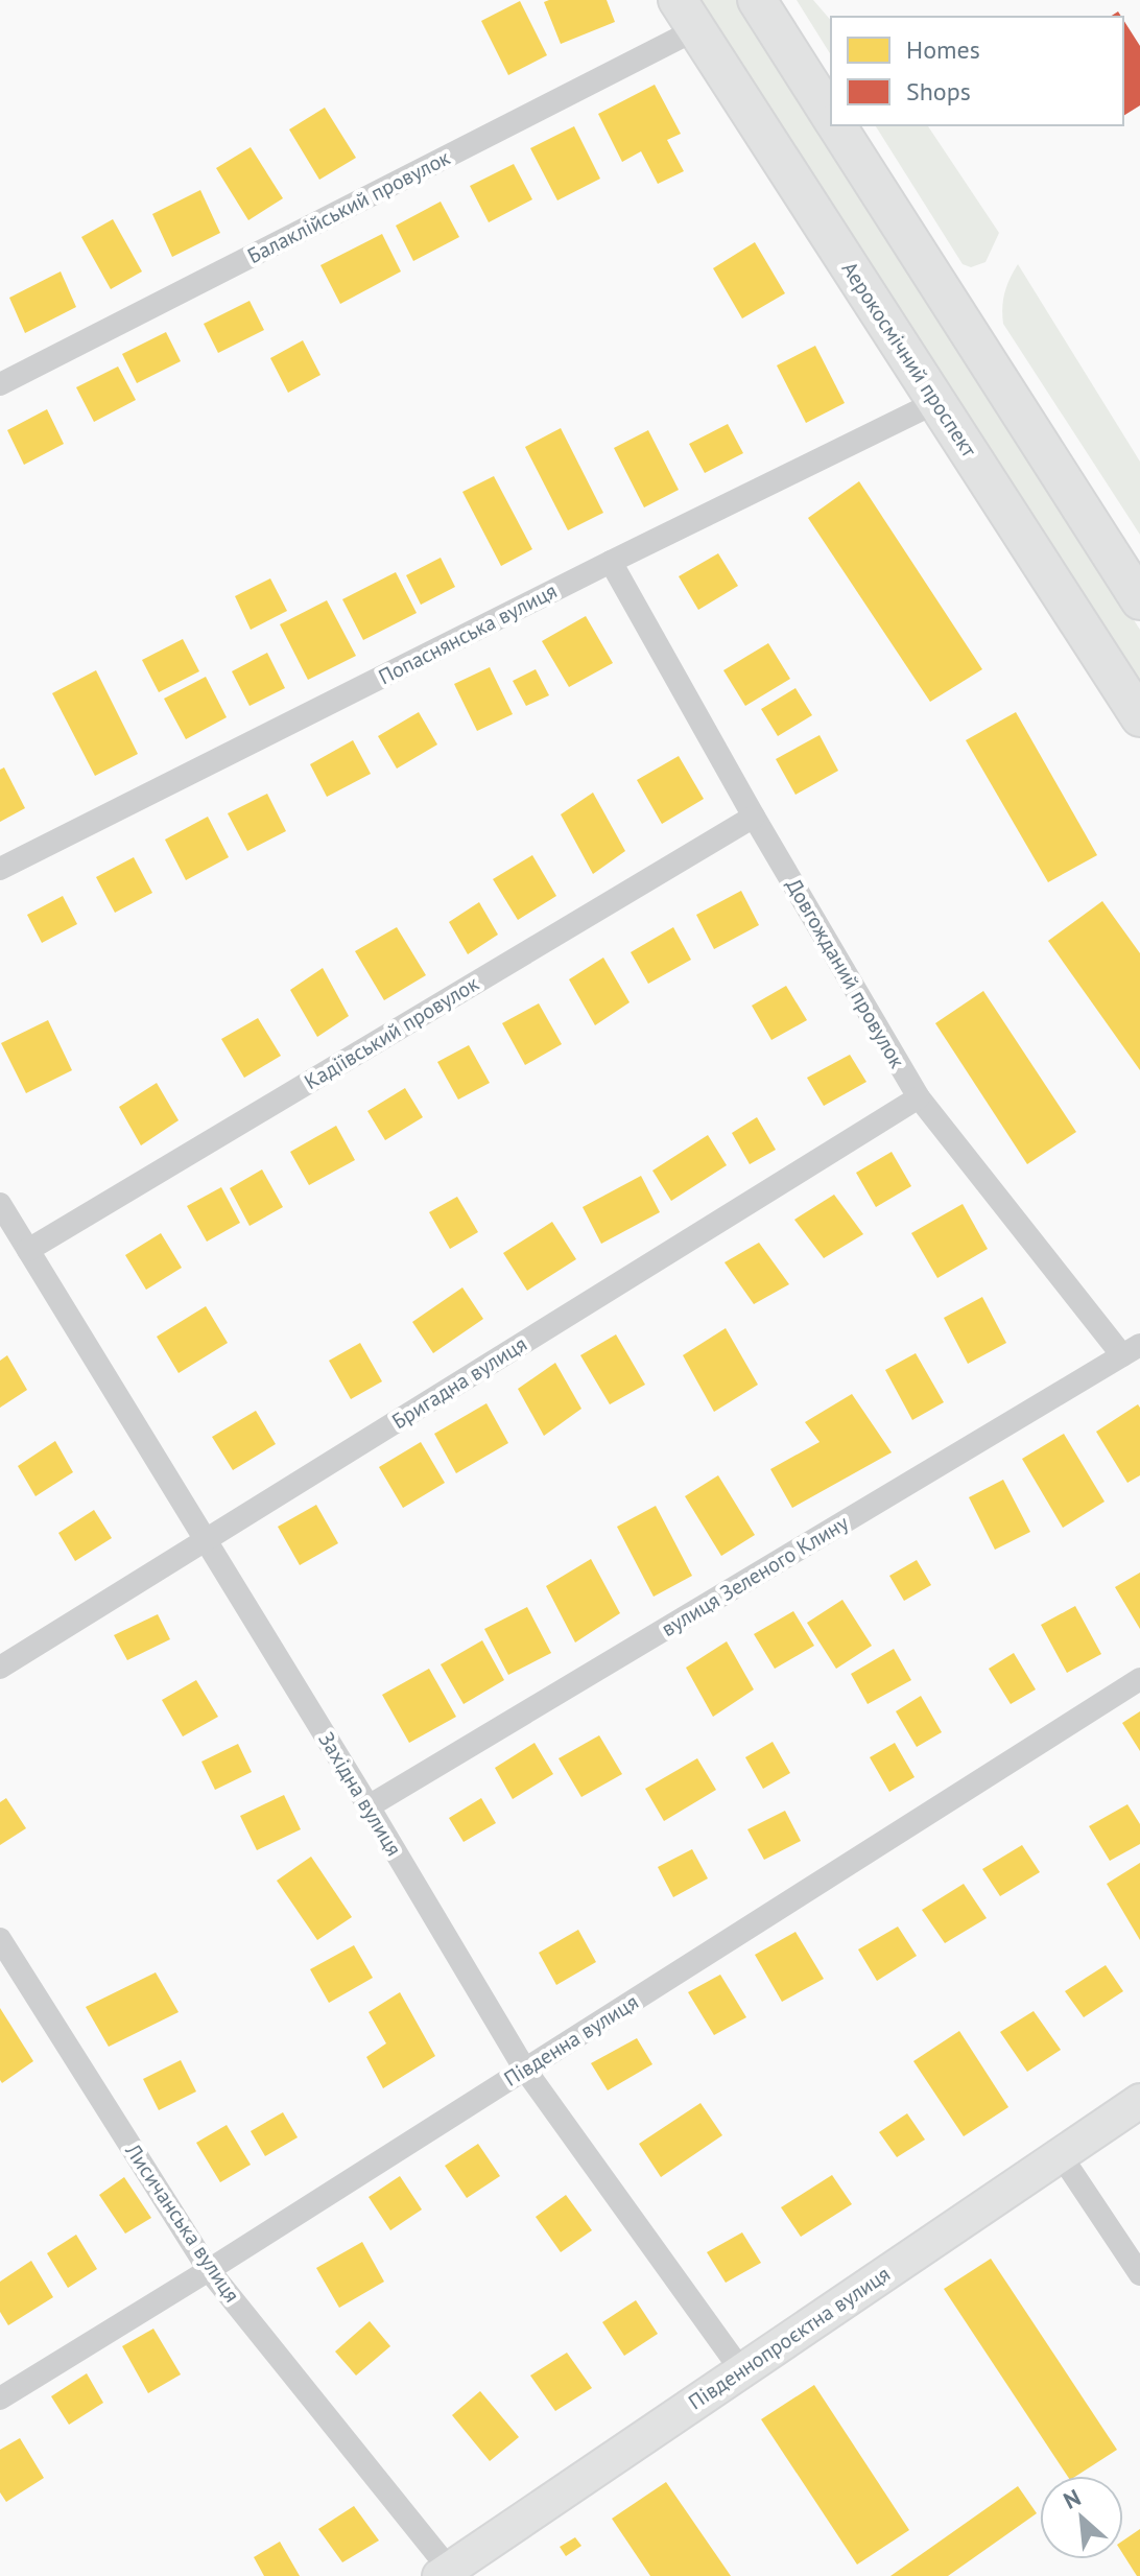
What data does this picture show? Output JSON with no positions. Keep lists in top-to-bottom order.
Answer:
{
  "streets": {
    "main road": ["Аерокосмічний проспект", "Південнопроєктна вулиця"],
    "street": [
      "Балаклійський провулок",
      "Попаснянська вулиця",
      "Довгожданий провулок",
      "Кадіївський провулок",
      "Бригадна вулиця",
      "вулиця Зеленого Клину",
      "Західна вулиця",
      "Південна вулиця",
      "Лисичанська вулиця"
    ]
  },
  "crossings": [
    ["Балаклійський провулок", "Аерокосмічний проспект"],
    ["Аерокосмічний проспект", "Попаснянська вулиця"],
    ["Попаснянська вулиця", "Довгожданий провулок"],
    ["Довгожданий провулок", "Кадіївський провулок"],
    ["Довгожданий провулок", "Бригадна вулиця"],
    ["Довгожданий провулок", "вулиця Зеленого Клину"],
    ["Кадіївський провулок", "Західна вулиця"],
    ["Бригадна вулиця", "Західна вулиця"],
    ["вулиця Зеленого Клину", "Західна вулиця"],
    ["Західна вулиця", "Південна вулиця"],
    ["Західна вулиця", "Південнопроєктна вулиця"],
    ["Південна вулиця", "Лисичанська вулиця"],
    ["Лисичанська вулиця", "Південнопроєктна вулиця"]
  ],
  "legend": ["Homes", "Shops"],
  "north": "top left"
}
